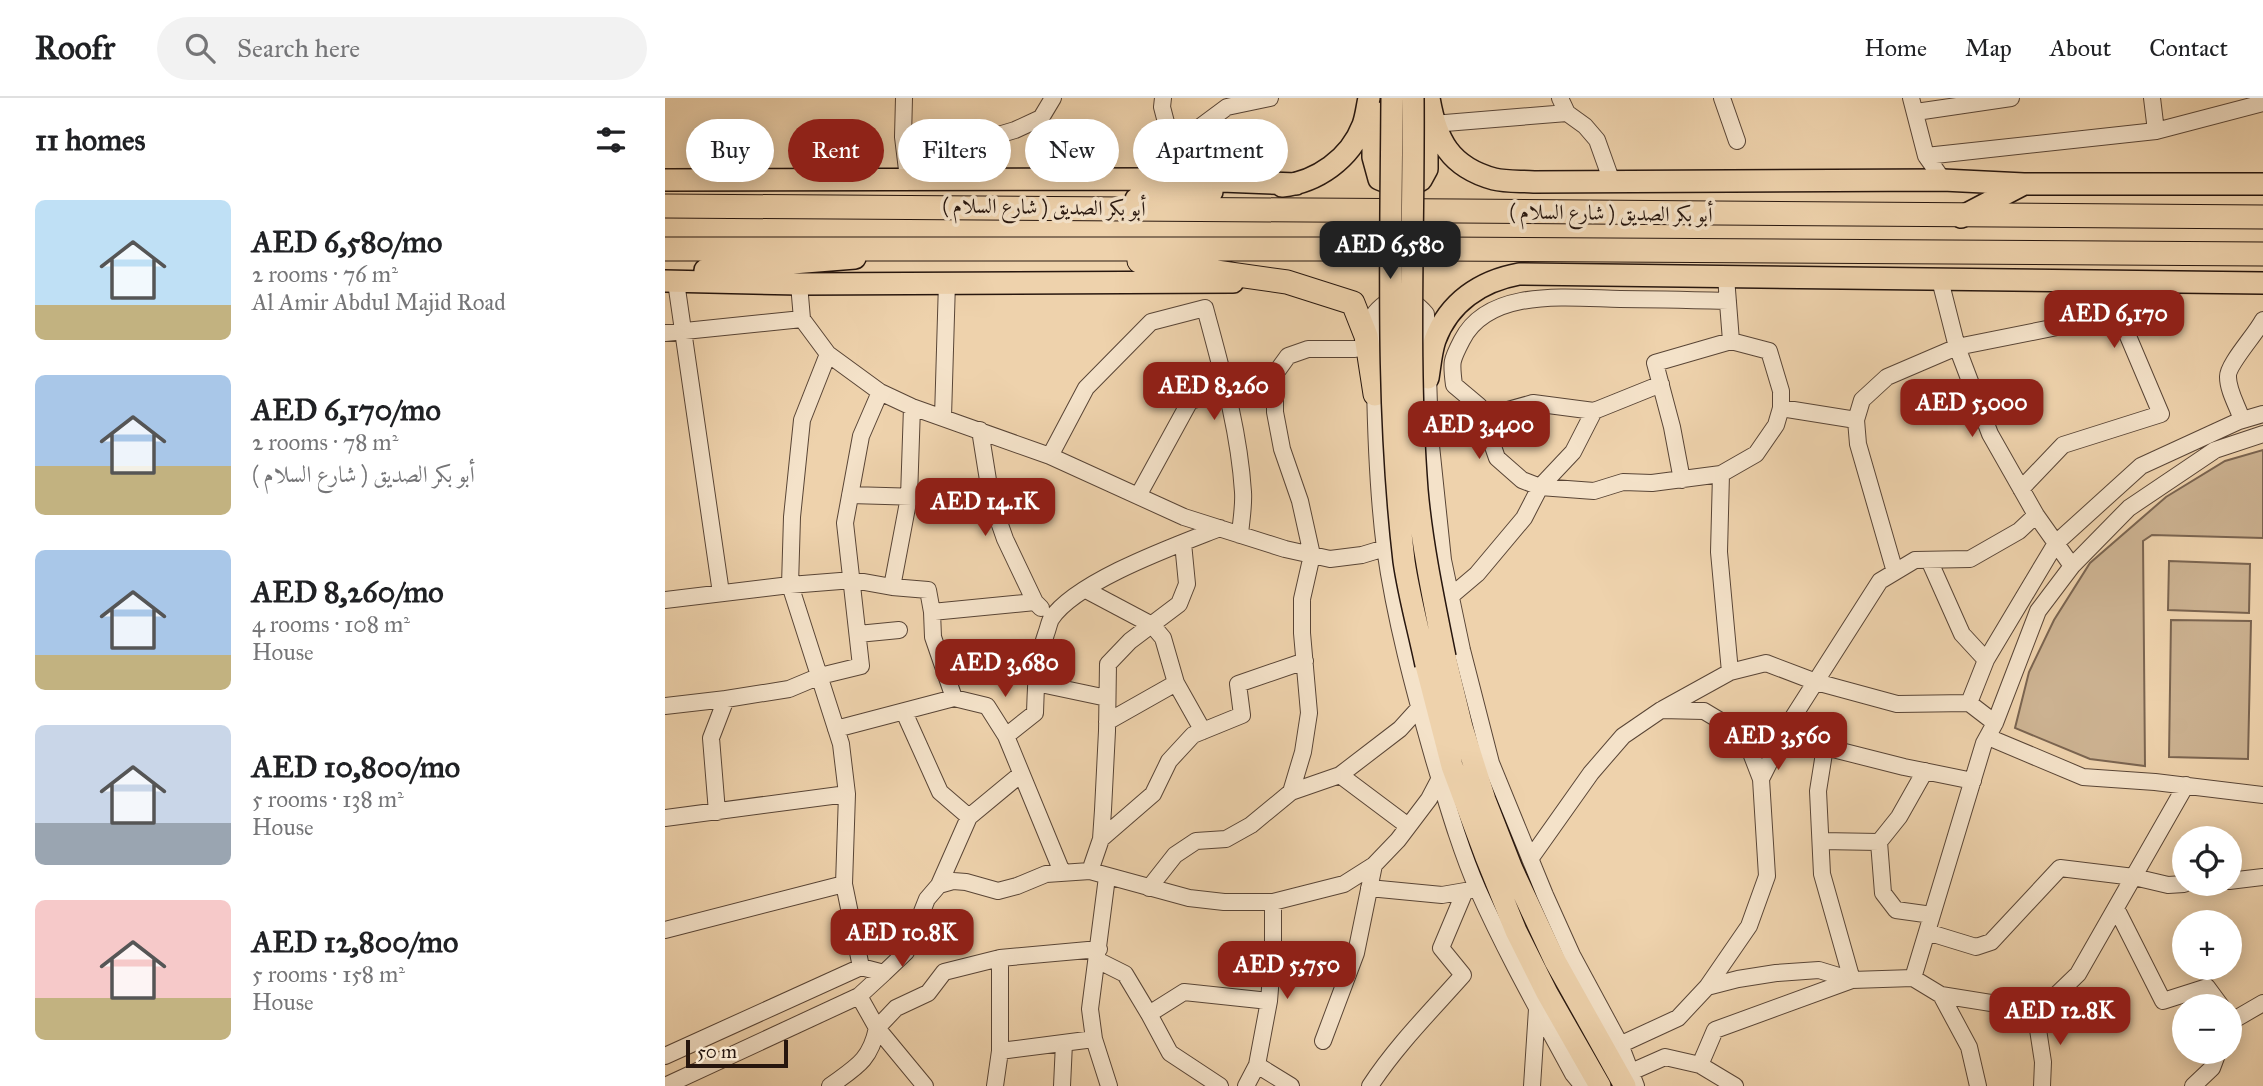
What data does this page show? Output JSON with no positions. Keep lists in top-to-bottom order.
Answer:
{
  "streets": {
    "highway": ["( شارع السلام ) أبو بكر الصديق"]
  },
  "scale_bar": "50 m",
  "page": {
    "header": "Roofr",
    "search": "Search here",
    "nav": [
      "Home",
      "Map",
      "About",
      "Contact"
    ],
    "heading": "11 homes",
    "chip": [
      "Buy",
      "Rent",
      "Filters",
      "New",
      "Apartment"
    ],
    "list": [
      {
        "name": "AED 6,580/mo",
        "note": "2 rooms · 76 m² · Al Amir Abdul Majid Road"
      },
      {
        "name": "AED 6,170/mo",
        "note": "2 rooms · 78 m² · ( شارع السلام ) أبو بكر الصديق"
      },
      {
        "name": "AED 8,260/mo",
        "note": "4 rooms · 108 m² · House"
      },
      {
        "name": "AED 10,800/mo",
        "note": "5 rooms · 138 m² · House"
      },
      {
        "name": "AED 12,800/mo",
        "note": "5 rooms · 158 m² · House"
      }
    ],
    "price": [
      "AED 6,580",
      "AED 6,170",
      "AED 8,260",
      "AED 5,000",
      "AED 3,400",
      "AED 14.1K",
      "AED 3,680",
      "AED 3,560",
      "AED 10.8K",
      "AED 5,750",
      "AED 12.8K"
    ],
    "map_buttons": ["+", "−"],
    "scale": "50 m"
  }
}
